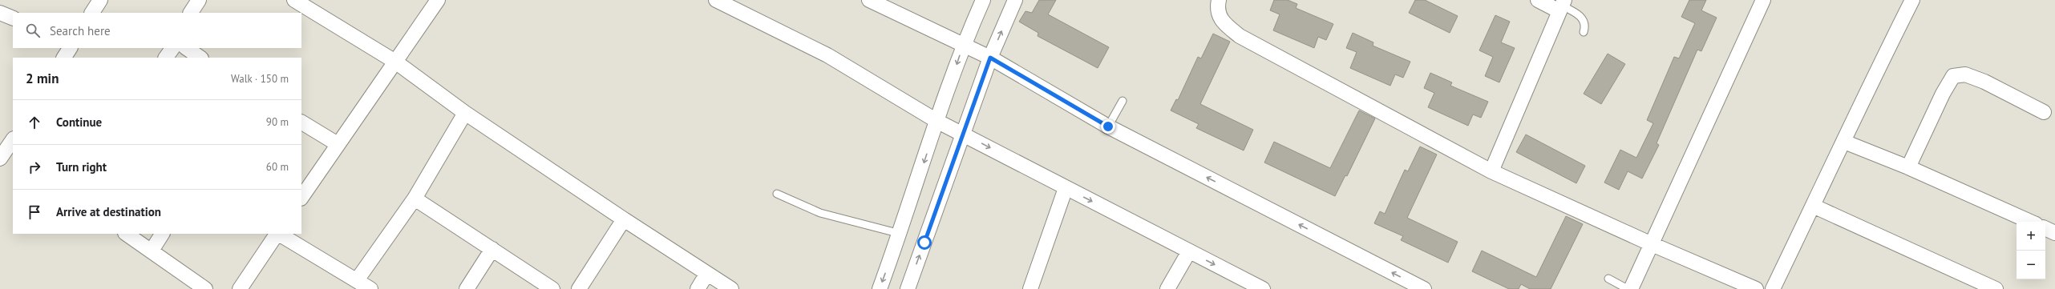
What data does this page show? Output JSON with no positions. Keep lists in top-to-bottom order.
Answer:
{
  "page": {
    "search": "Search here",
    "heading": ["2 min", "Walk · 150 m"],
    "list": [
      ["Continue", "90 m"],
      ["Turn right", "60 m"],
      "Arrive at destination"
    ],
    "map_buttons": ["+", "−"]
  }
}
